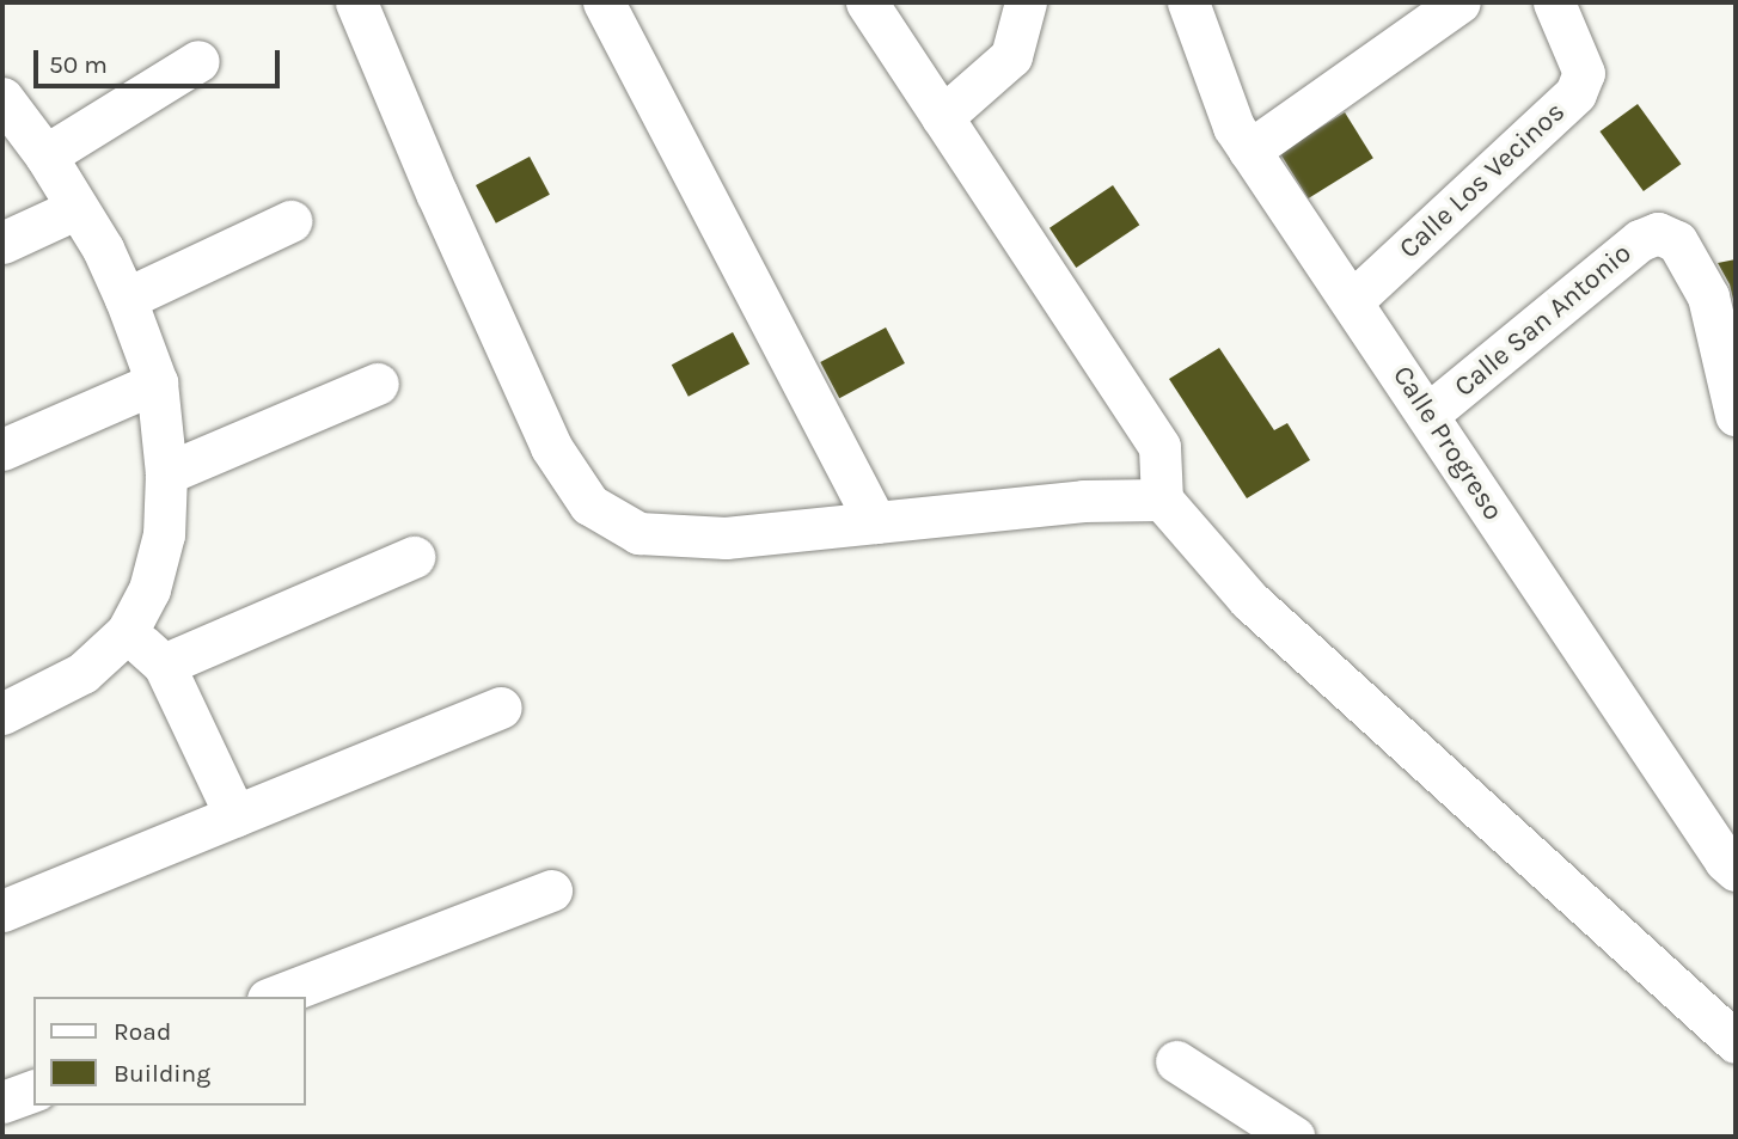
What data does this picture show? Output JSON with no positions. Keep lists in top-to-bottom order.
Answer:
{
  "streets": {
    "street": ["Calle Los Vecinos", "Calle San Antonio", "Calle Progreso"]
  },
  "crossings": [
    ["Calle Los Vecinos", "Calle Progreso"],
    ["Calle San Antonio", "Calle Progreso"]
  ],
  "legend": ["Road", "Building"],
  "scale_bar": "50 m"
}
